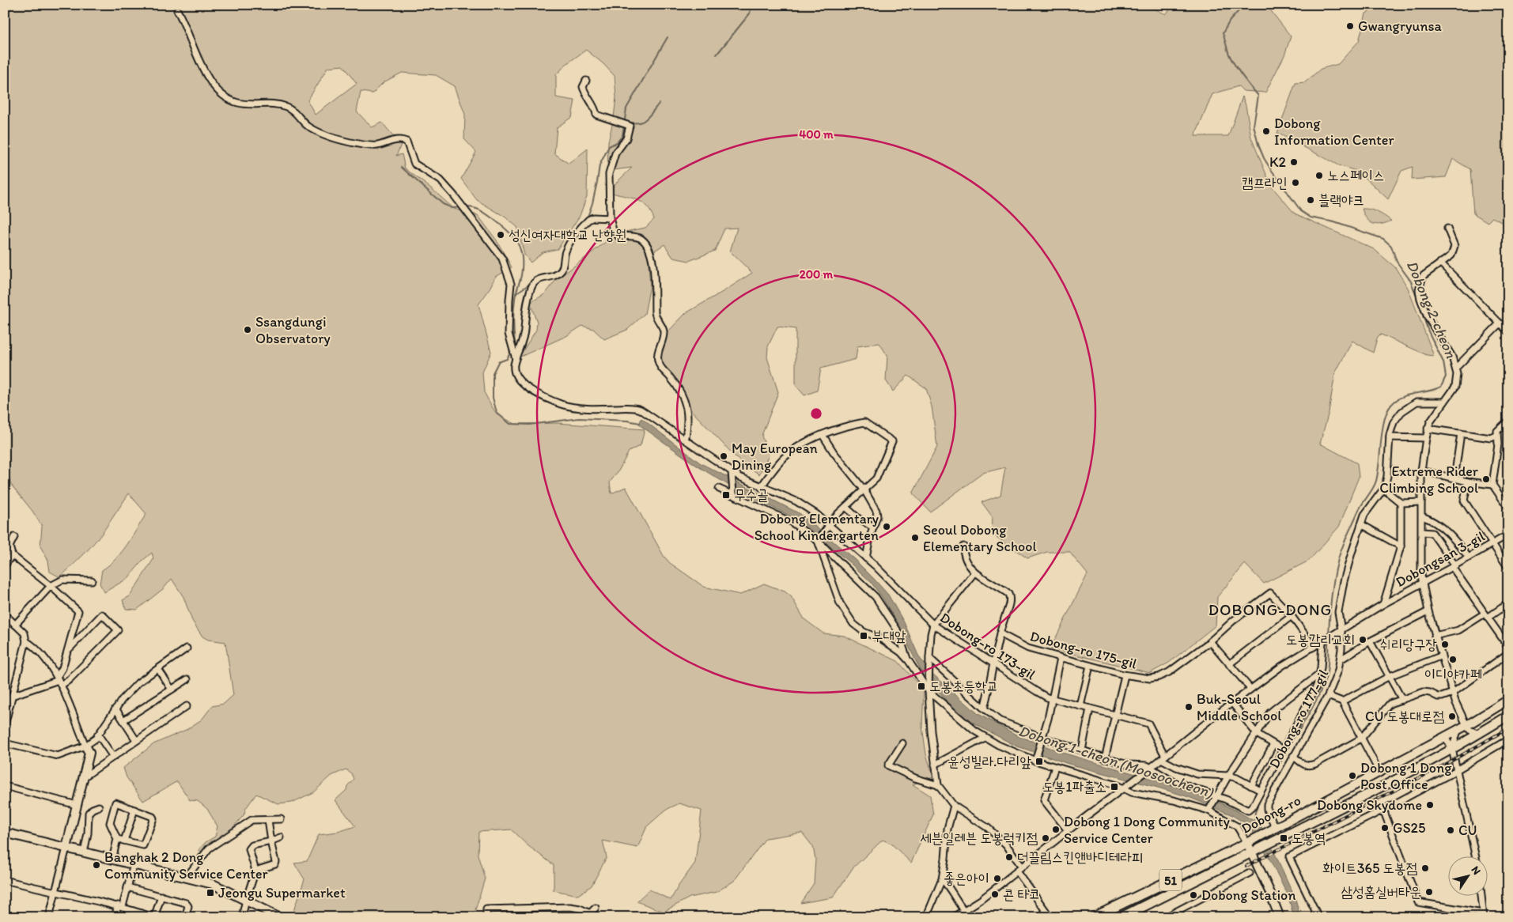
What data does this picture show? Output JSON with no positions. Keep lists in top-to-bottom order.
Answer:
{
  "streets": {
    "main road": ["Dobong-ro", "51"],
    "street": [
      "Dobongsan 3-gil",
      "Dobong-ro 173-gil",
      "Dobong-ro 175-gil",
      "Dobong-ro 177-gil"
    ]
  },
  "crossings": [
    ["Dobongsan 3-gil", "Dobong-ro 173-gil"],
    ["Dobongsan 3-gil", "Dobong-ro 175-gil"],
    ["Dobongsan 3-gil", "Dobong-ro 177-gil"],
    ["Dobong-ro 173-gil", "Dobong-ro 175-gil"],
    ["Dobong-ro 177-gil", "Dobong-ro"]
  ],
  "districts": ["DOBONG-DONG"],
  "water": ["Dobong 2-cheon", "Dobong 1-cheon (Moosoocheon)"],
  "places": {
    "other": [
      "Gwangryunsa",
      "Dobong Information Center",
      "K2",
      "노스페이스",
      "캠프라인",
      "블랙야크",
      "성신여자대학교 난향원",
      "Ssangdungi Observatory",
      "May European Dining",
      "Extreme Rider Climbing School",
      "Dobong Elementary School Kindergarten",
      "Seoul Dobong Elementary School",
      "도봉감리교회",
      "쉬리당구장",
      "이디야카페",
      "Buk-Seoul Middle School",
      "CU 도봉대로점",
      "Dobong 1 Dong Post Office",
      "Dobong Skydome",
      "GS25",
      "Dobong 1 Dong Community Service Center",
      "CU",
      "세븐일레븐 도봉럭키점",
      "더끌림스킨앤바디테라피",
      "Banghak 2 Dong Community Service Center",
      "화이트365 도봉점",
      "좋은아이",
      "삼성홈실버타운",
      "콘 타코",
      "Dobong Station"
    ],
    "transit": [
      "무수골",
      "부대앞",
      "도봉초등학교",
      "윤성빌라.다리앞",
      "도봉1파출소",
      "도봉역",
      "Jeongu Supermarket"
    ]
  },
  "north": "top right",
  "rings": ["400 m", "200 m"]
}
